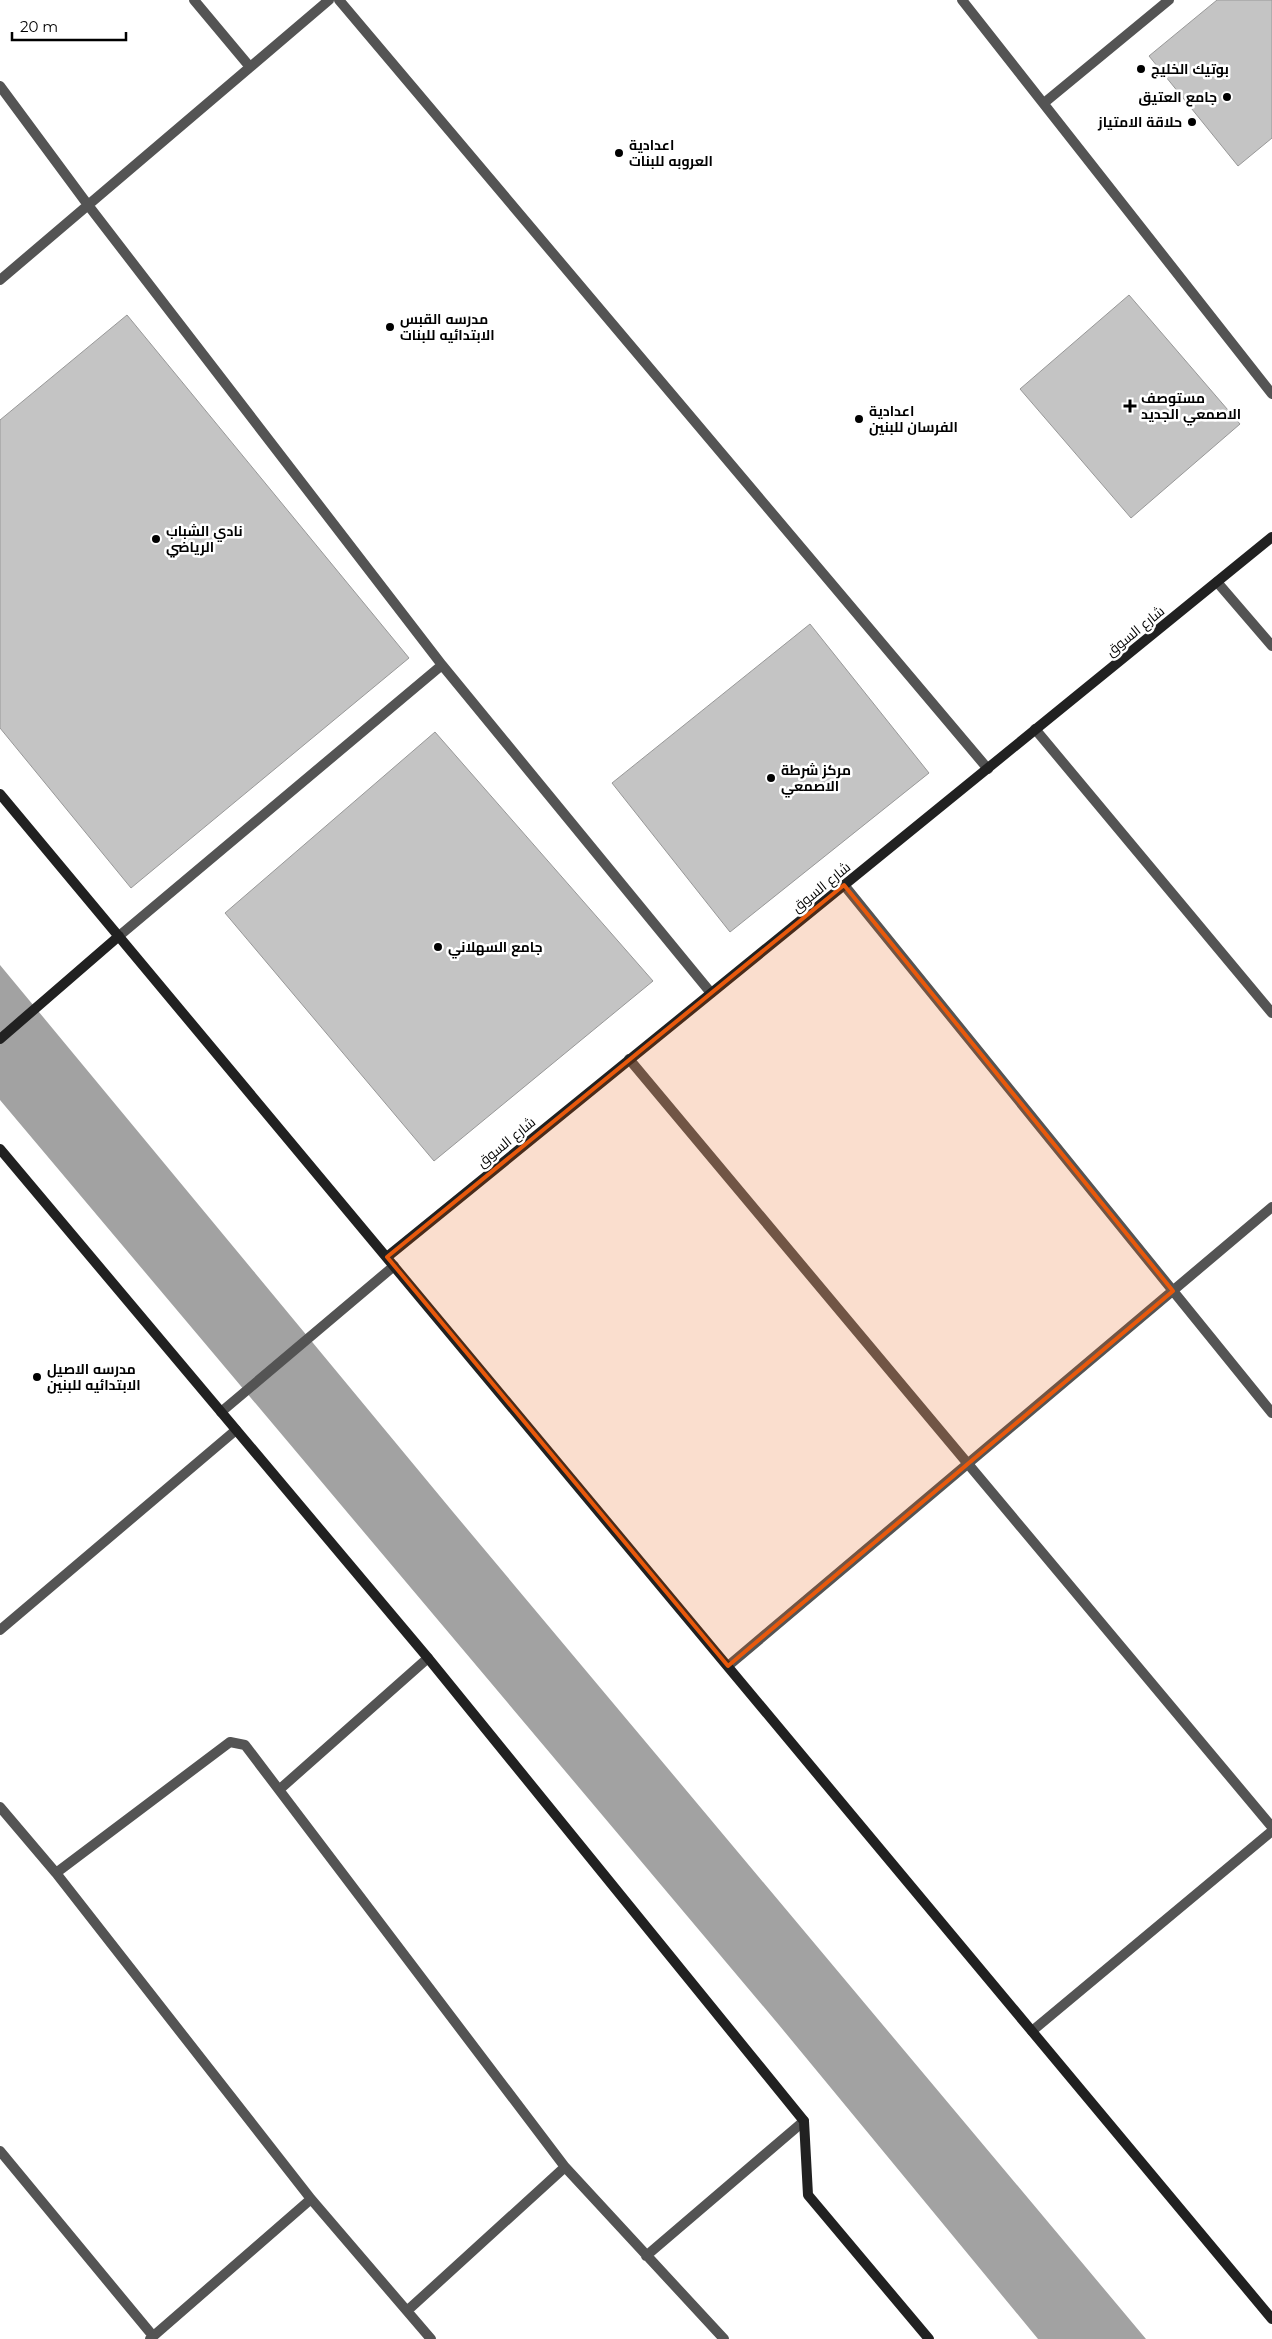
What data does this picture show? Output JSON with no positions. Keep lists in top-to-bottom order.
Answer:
{
  "streets": {
    "street": ["شارع السوق"]
  },
  "places": {
    "other": [
      "بوتيك الخليج",
      "جامع العتيق",
      "حلاقة الامتياز",
      "اعدادية العروبه للبنات",
      "مدرسه القبس الابتدائيه للبنات",
      "اعدادية الفرسان للبنين",
      "نادي الشباب الرياضي",
      "مركز شرطة الاصمعي",
      "جامع السهلاني",
      "مدرسه الاصيل الابتدائيه للبنين"
    ],
    "health": ["مستوصف الاصمعي الجديد"]
  },
  "scale_bar": "20 m"
}
